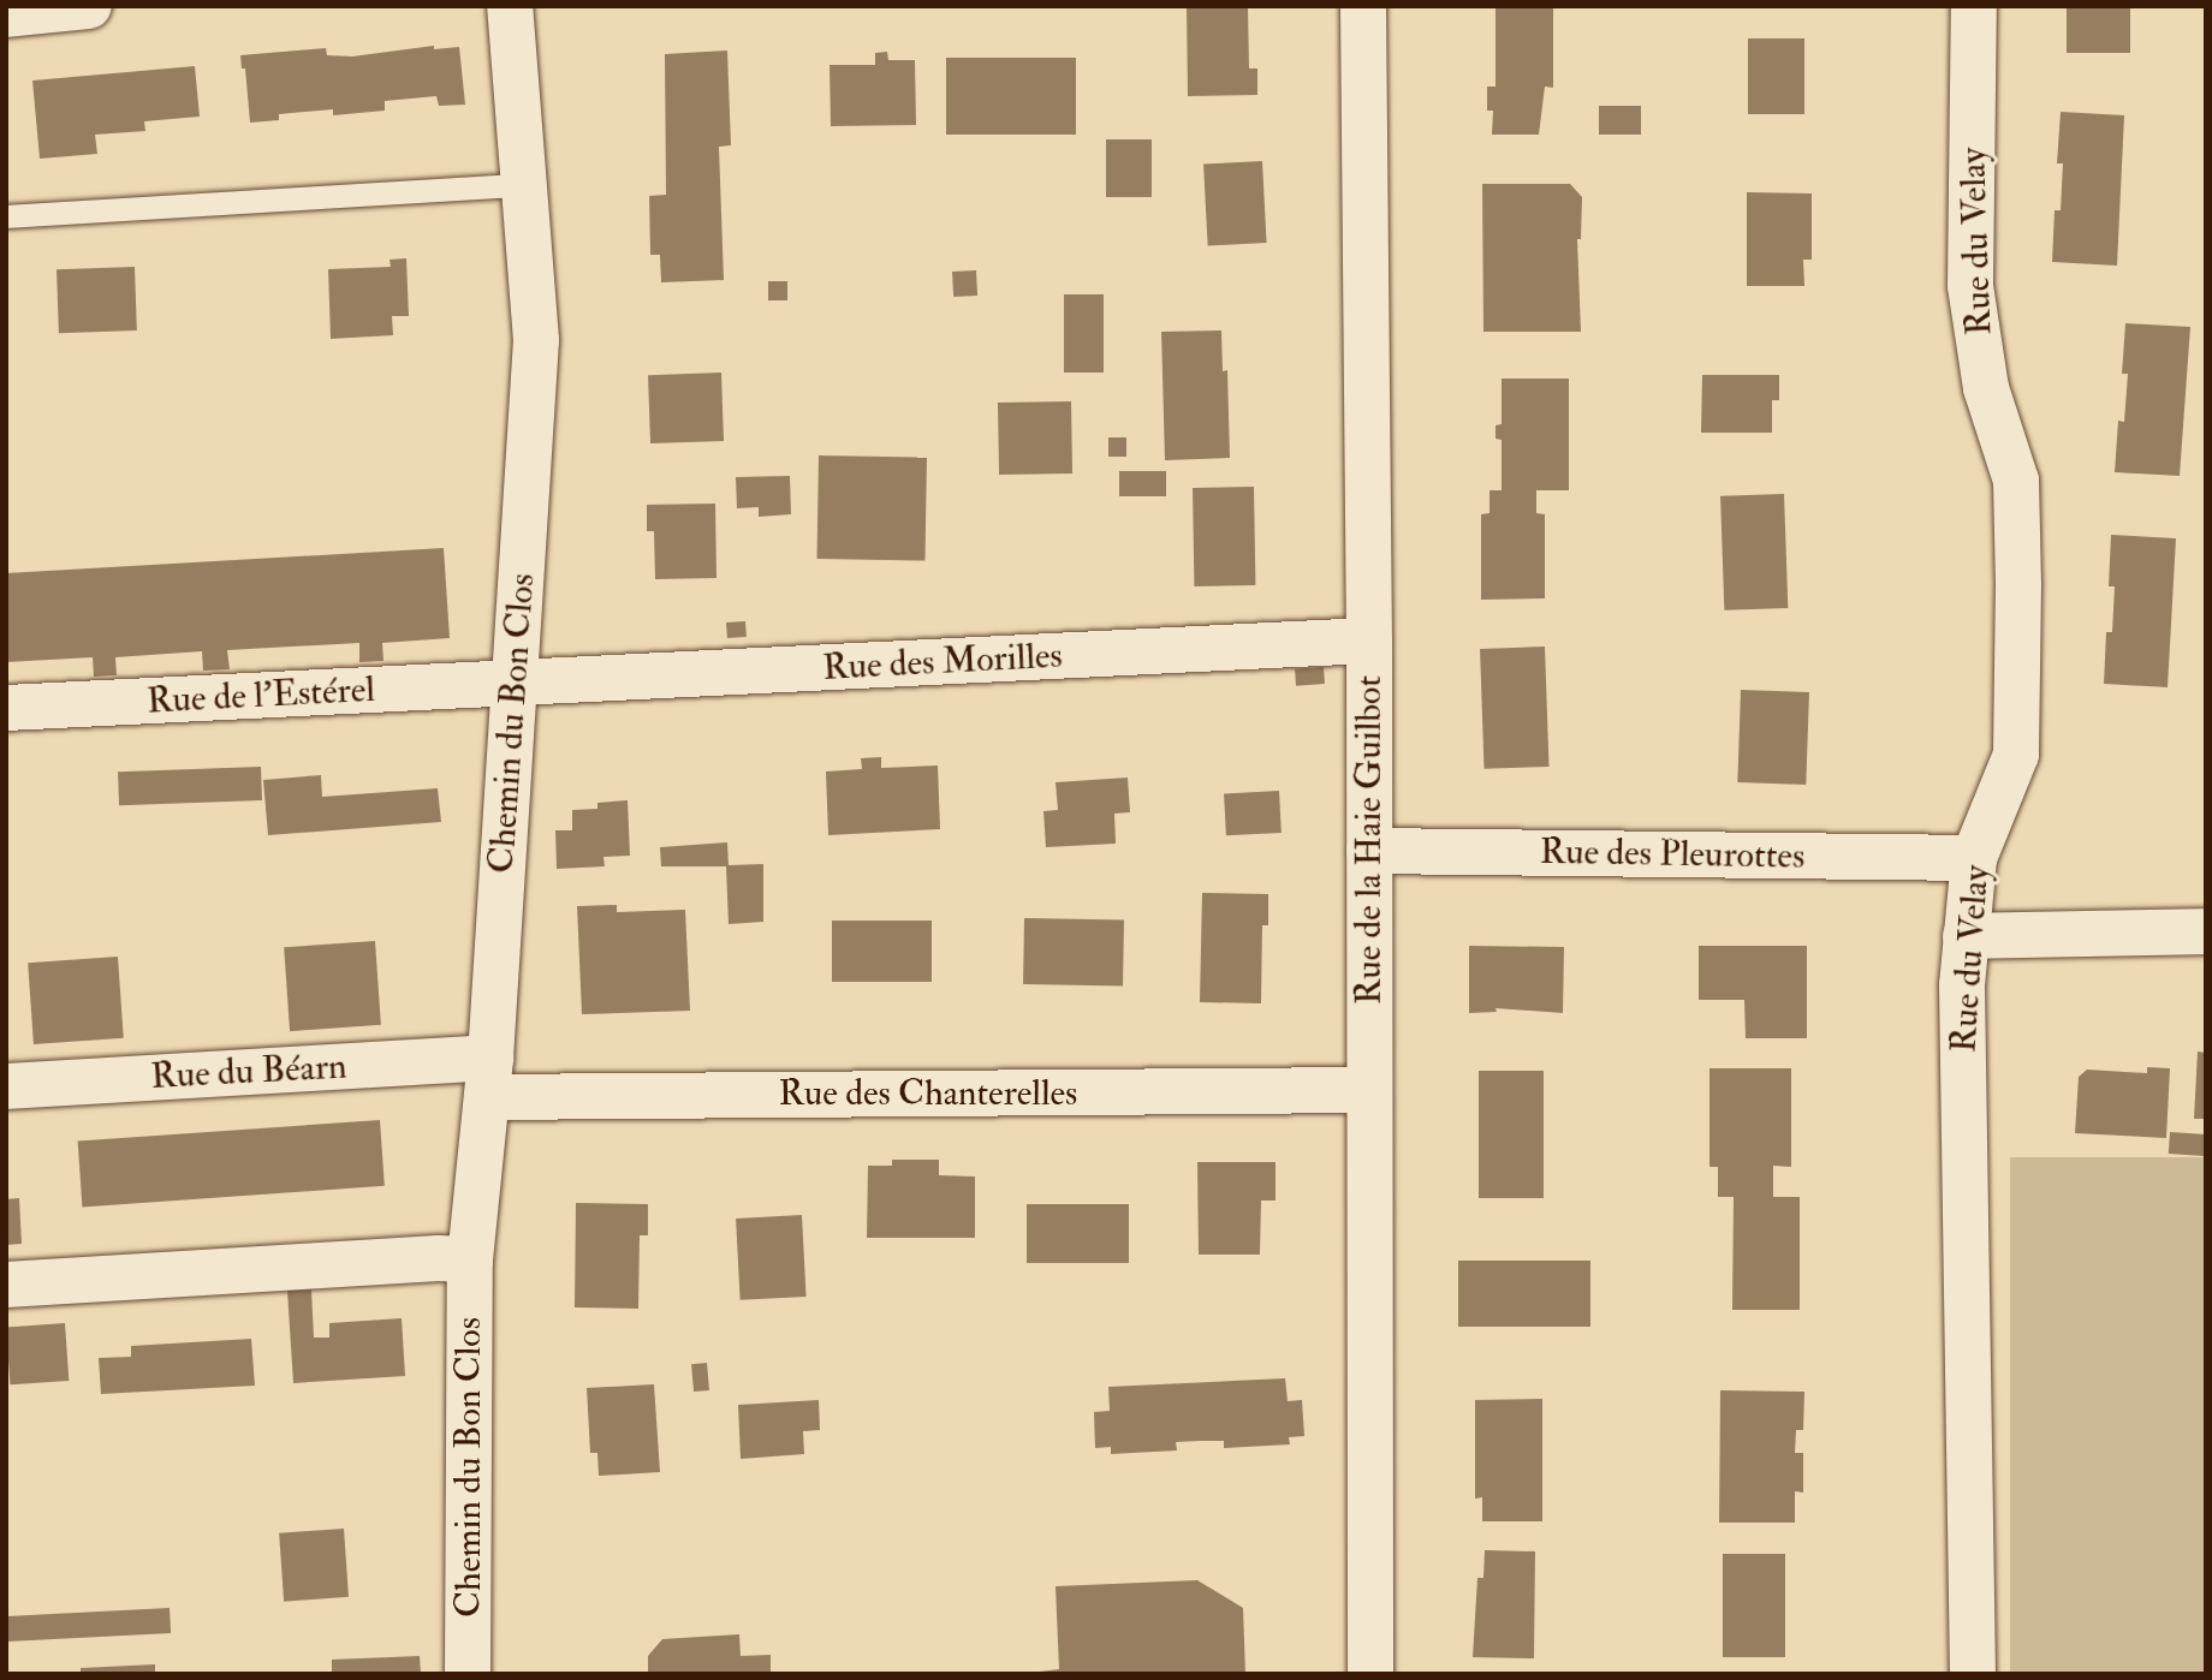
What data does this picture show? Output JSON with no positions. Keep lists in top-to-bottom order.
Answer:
{
  "streets": {
    "street": [
      "Rue du Velay",
      "Rue des Morilles",
      "Rue de l'Estérel",
      "Chemin du Bon Clos",
      "Rue de la Haie Guilbot",
      "Rue des Pleurottes",
      "Rue du Béarn",
      "Rue des Chanterelles"
    ]
  },
  "crossings": [
    ["Rue du Velay", "Rue des Pleurottes"],
    ["Rue des Morilles", "Rue de l'Estérel"],
    ["Rue des Morilles", "Chemin du Bon Clos"],
    ["Rue des Morilles", "Rue de la Haie Guilbot"],
    ["Rue de l'Estérel", "Chemin du Bon Clos"],
    ["Chemin du Bon Clos", "Rue du Béarn"],
    ["Chemin du Bon Clos", "Rue des Chanterelles"],
    ["Rue de la Haie Guilbot", "Rue des Pleurottes"],
    ["Rue de la Haie Guilbot", "Rue des Chanterelles"],
    ["Rue du Béarn", "Rue des Chanterelles"]
  ]
}
